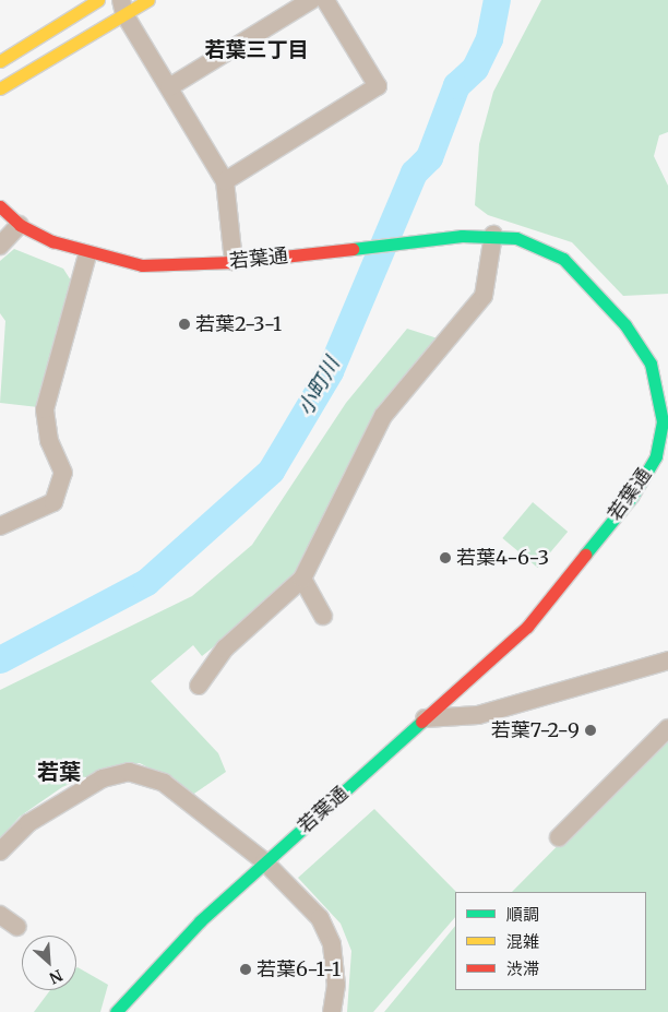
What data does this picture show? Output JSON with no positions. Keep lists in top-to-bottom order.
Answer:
{
  "streets": {
    "street": ["若葉通"]
  },
  "districts": ["若葉三丁目", "若葉"],
  "water": ["小町川"],
  "places": [
    "若葉2-3-1",
    "若葉4-6-3",
    "若葉7-2-9",
    "若葉6-1-1"
  ],
  "legend": ["順調", "混雑", "渋滞"],
  "north": "bottom right"
}
